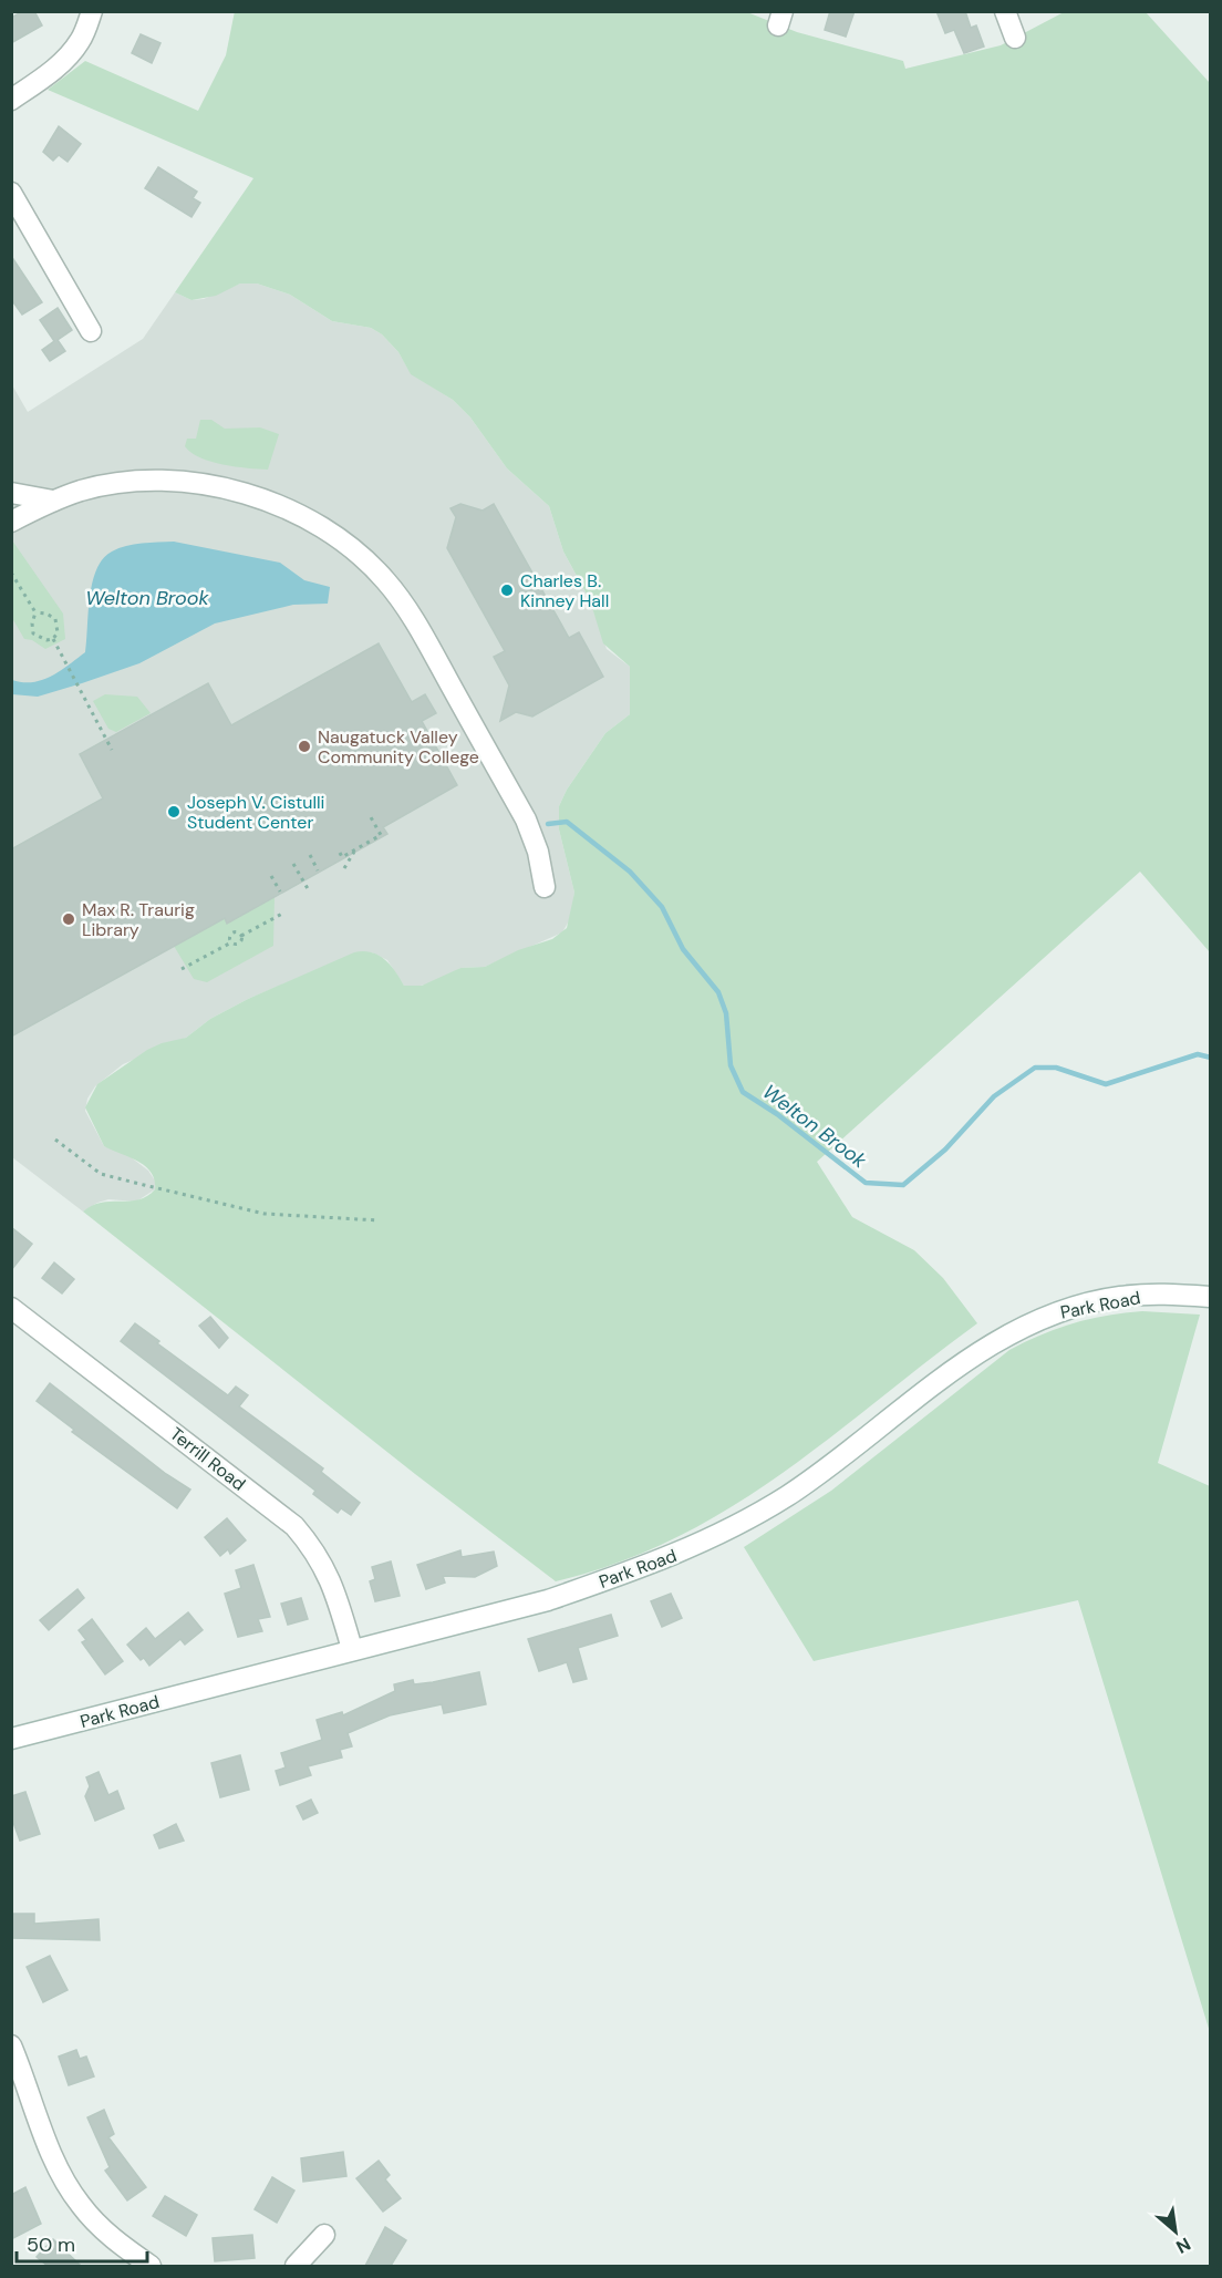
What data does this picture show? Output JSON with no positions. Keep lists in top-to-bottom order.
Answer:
{
  "streets": {
    "street": ["Park Road", "Terrill Road"]
  },
  "crossings": [
    ["Park Road", "Terrill Road"]
  ],
  "water": ["Welton Brook"],
  "places": [
    "Charles B. Kinney Hall",
    "Naugatuck Valley Community College",
    "Joseph V. Cistulli Student Center",
    "Max R. Traurig Library"
  ],
  "scale_bar": "50 m",
  "north": "bottom right"
}
